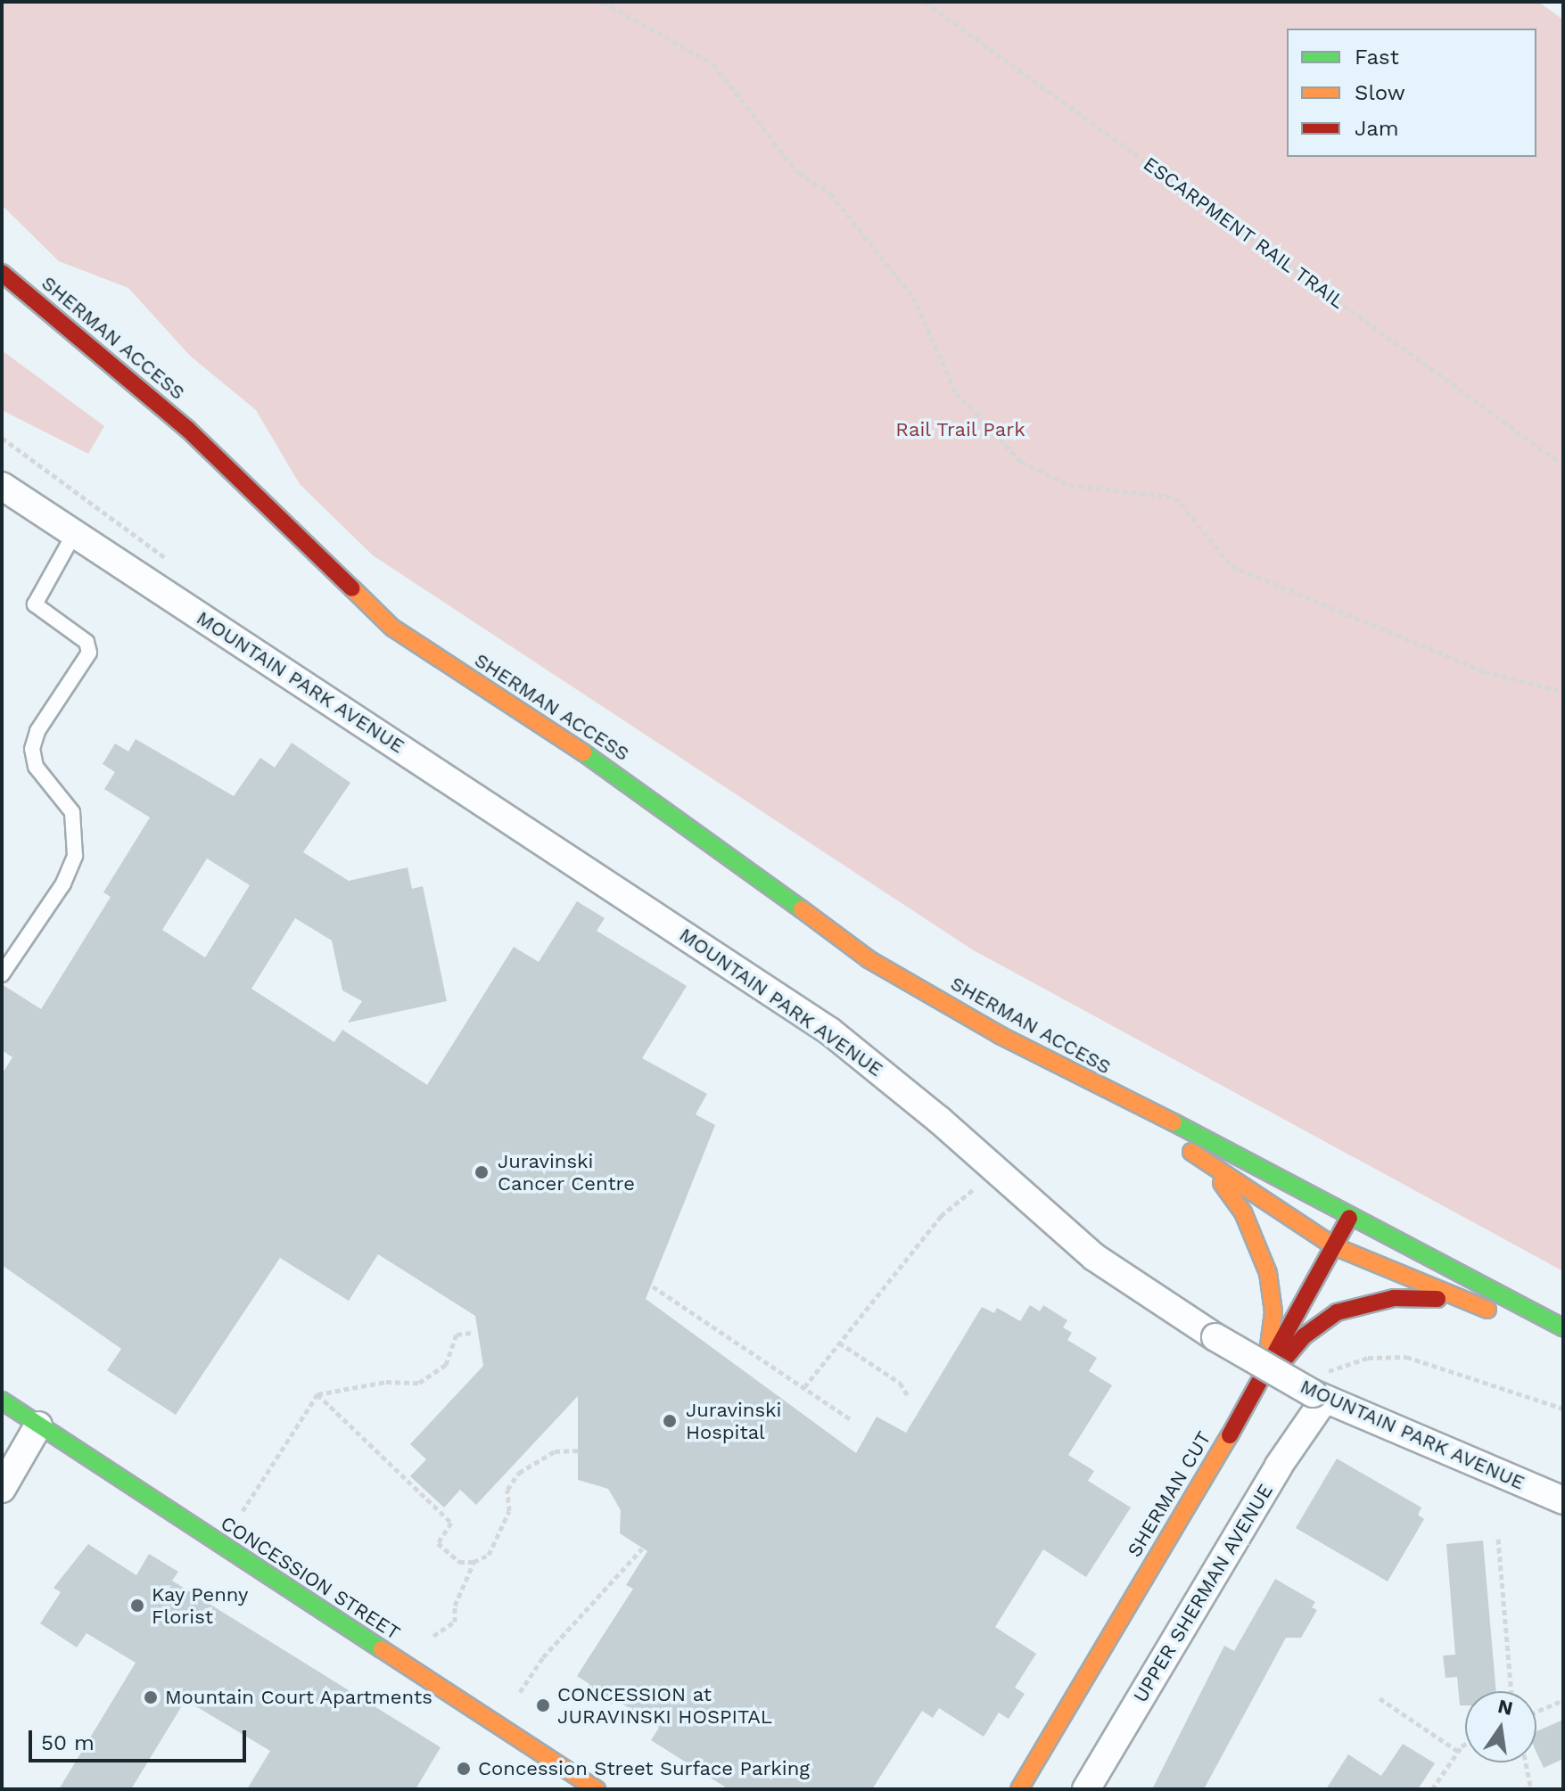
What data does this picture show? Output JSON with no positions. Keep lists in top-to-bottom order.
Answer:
{
  "streets": {
    "main road": ["SHERMAN ACCESS", "SHERMAN CUT", "CONCESSION STREET"],
    "street": ["MOUNTAIN PARK AVENUE", "UPPER SHERMAN AVENUE"],
    "path": ["ESCARPMENT RAIL TRAIL"]
  },
  "crossings": [
    ["SHERMAN ACCESS", "SHERMAN CUT"],
    ["MOUNTAIN PARK AVENUE", "UPPER SHERMAN AVENUE"]
  ],
  "parks": ["Rail Trail Park"],
  "places": [
    "Juravinski Cancer Centre",
    "Juravinski Hospital",
    "Kay Penny Florist",
    "Mountain Court Apartments",
    "CONCESSION at JURAVINSKI HOSPITAL",
    "Concession Street Surface Parking"
  ],
  "legend": ["Fast", "Slow", "Jam"],
  "scale_bar": "50 m",
  "north": "top"
}
